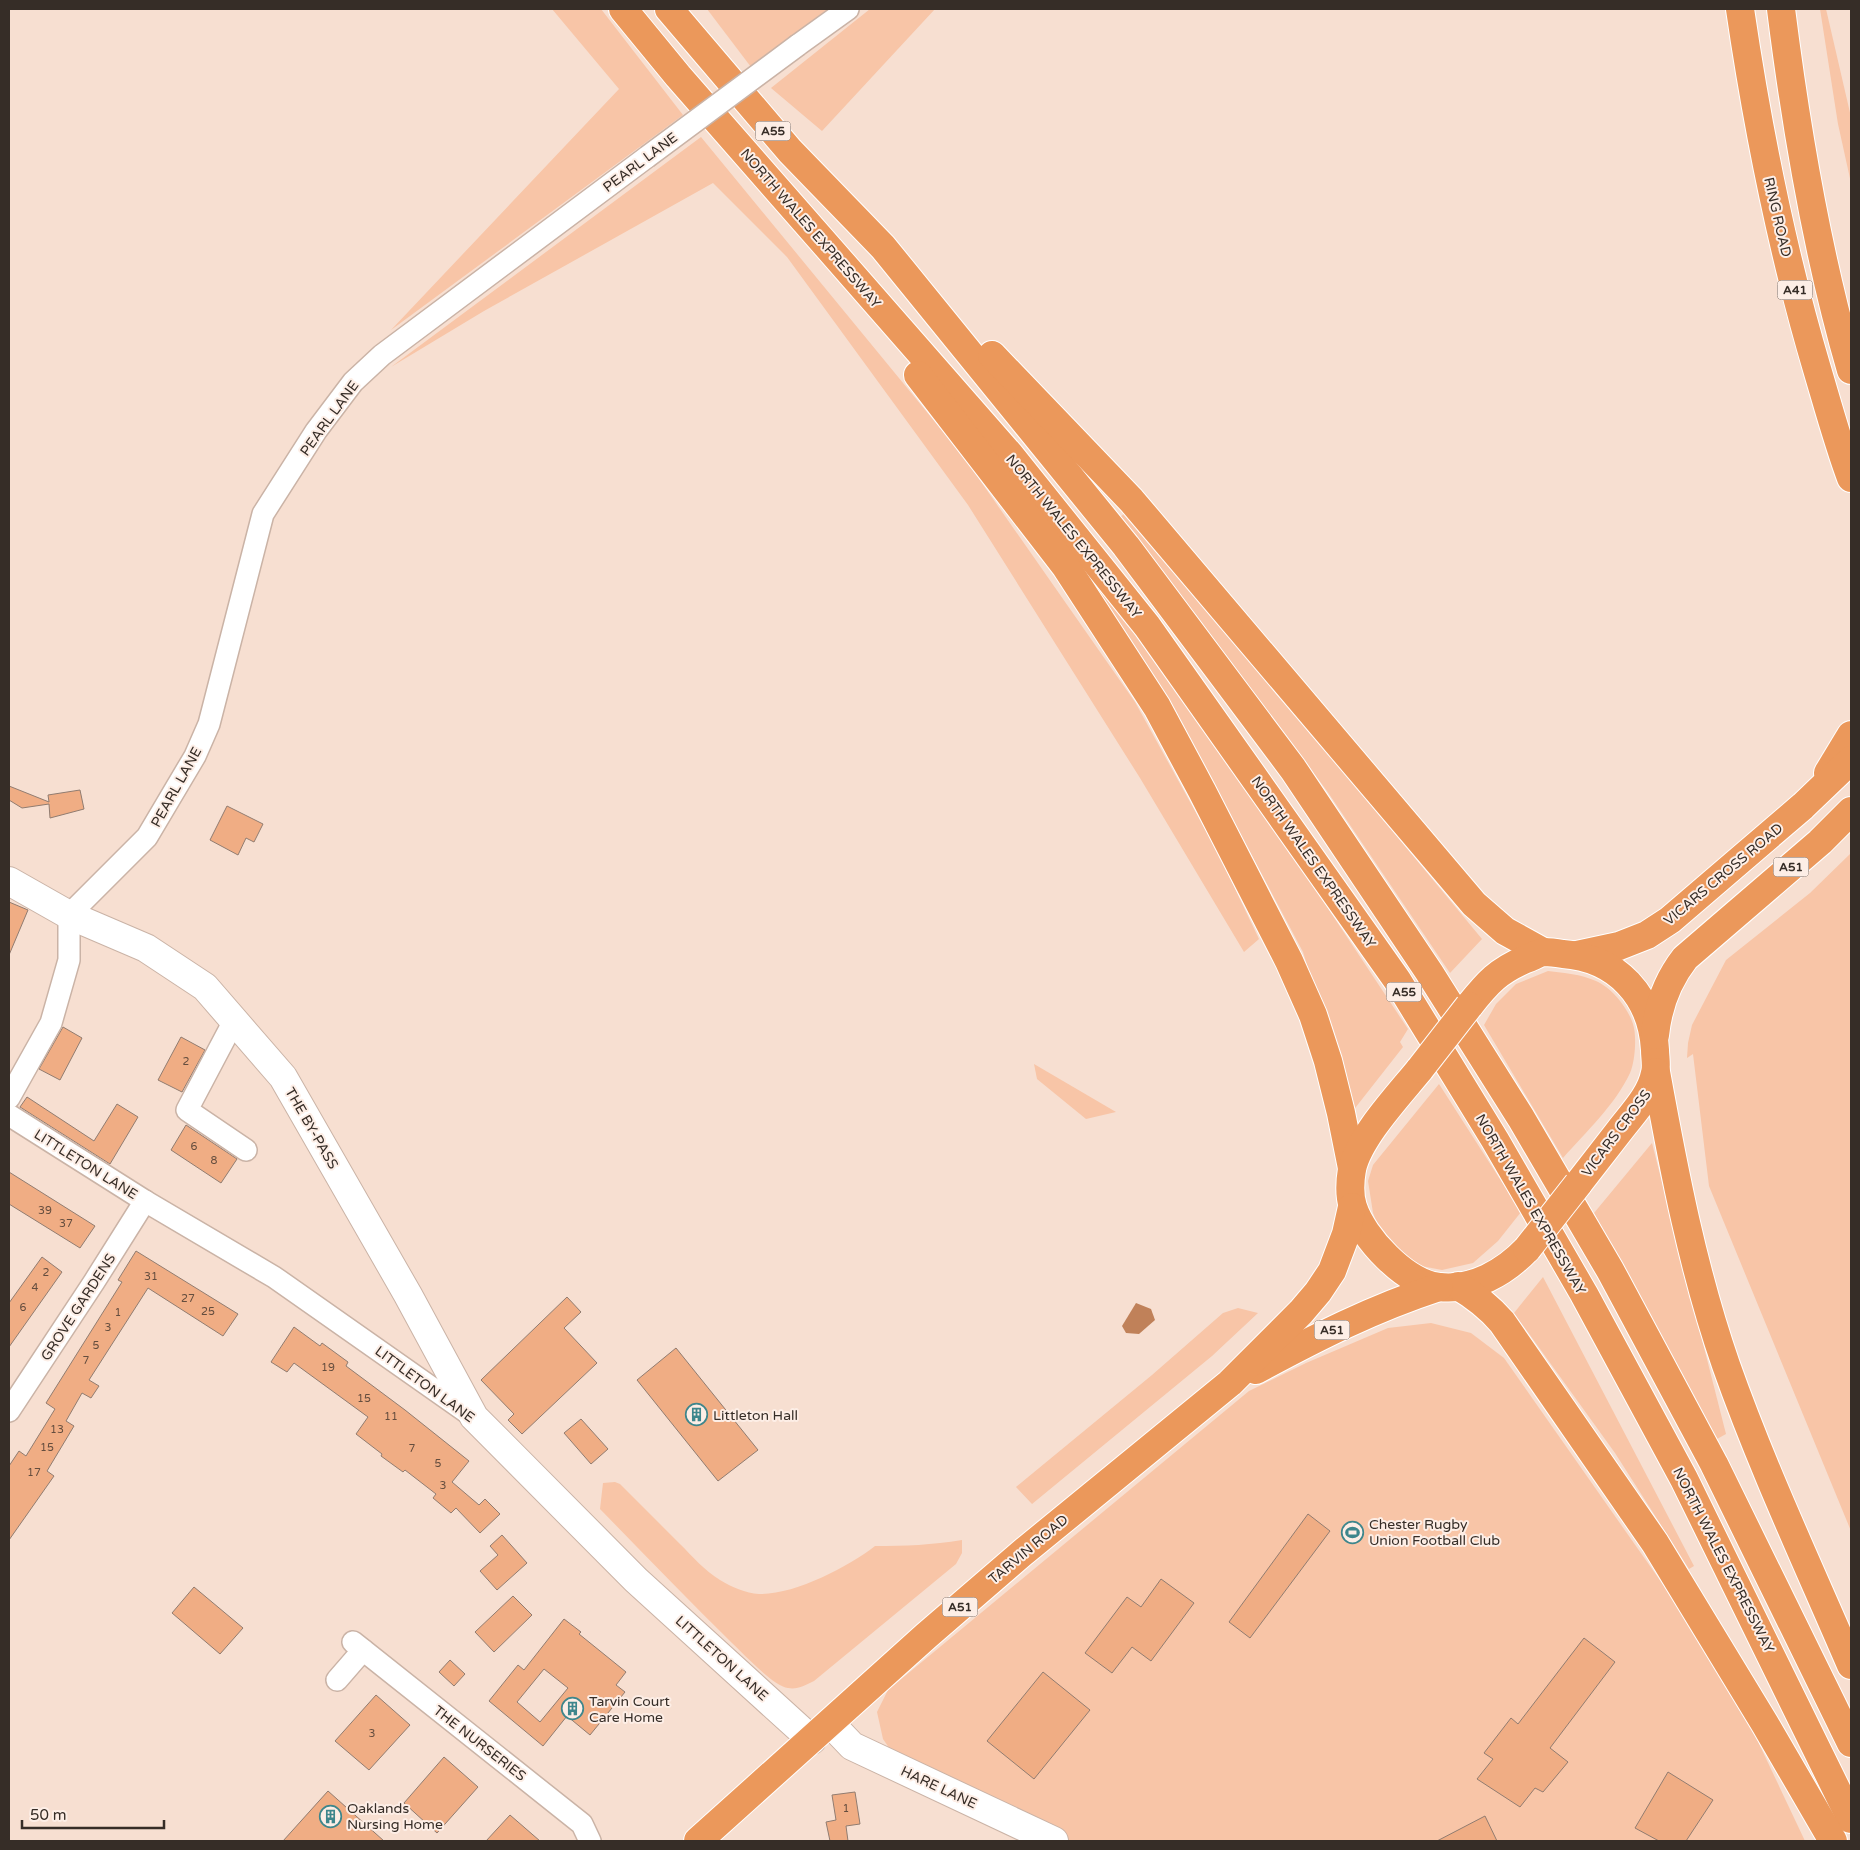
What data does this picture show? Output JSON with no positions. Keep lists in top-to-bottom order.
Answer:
{
  "streets": {
    "highway": [
      "A55",
      "RING ROAD",
      "NORTH WALES EXPRESSWAY",
      "A41",
      "A51",
      "VICARS CROSS ROAD",
      "VICARS CROSS",
      "TARVIN ROAD"
    ],
    "street": [
      "PEARL LANE",
      "THE BY-PASS",
      "LITTLETON LANE",
      "GROVE GARDENS",
      "THE NURSERIES",
      "HARE LANE"
    ]
  },
  "crossings": [
    ["PEARL LANE", "THE BY-PASS"],
    ["A51", "VICARS CROSS"],
    ["A51", "TARVIN ROAD"],
    ["VICARS CROSS ROAD", "VICARS CROSS"],
    ["THE BY-PASS", "LITTLETON LANE"],
    ["LITTLETON LANE", "GROVE GARDENS"],
    ["LITTLETON LANE", "TARVIN ROAD"],
    ["LITTLETON LANE", "HARE LANE"],
    ["TARVIN ROAD", "HARE LANE"]
  ],
  "places": {
    "building": ["Littleton Hall", "Tarvin Court Care Home", "Oaklands Nursing Home"],
    "sports": ["Chester Rugby Union Football Club"]
  },
  "house_numbers": [
    "2",
    "6",
    "8",
    "39",
    "37",
    "2",
    "31",
    "4",
    "27",
    "6",
    "25",
    "1",
    "3",
    "5",
    "7",
    "19",
    "15",
    "11",
    "13",
    "15",
    "7",
    "5",
    "17",
    "3",
    "3",
    "1"
  ],
  "scale_bar": "50 m"
}
